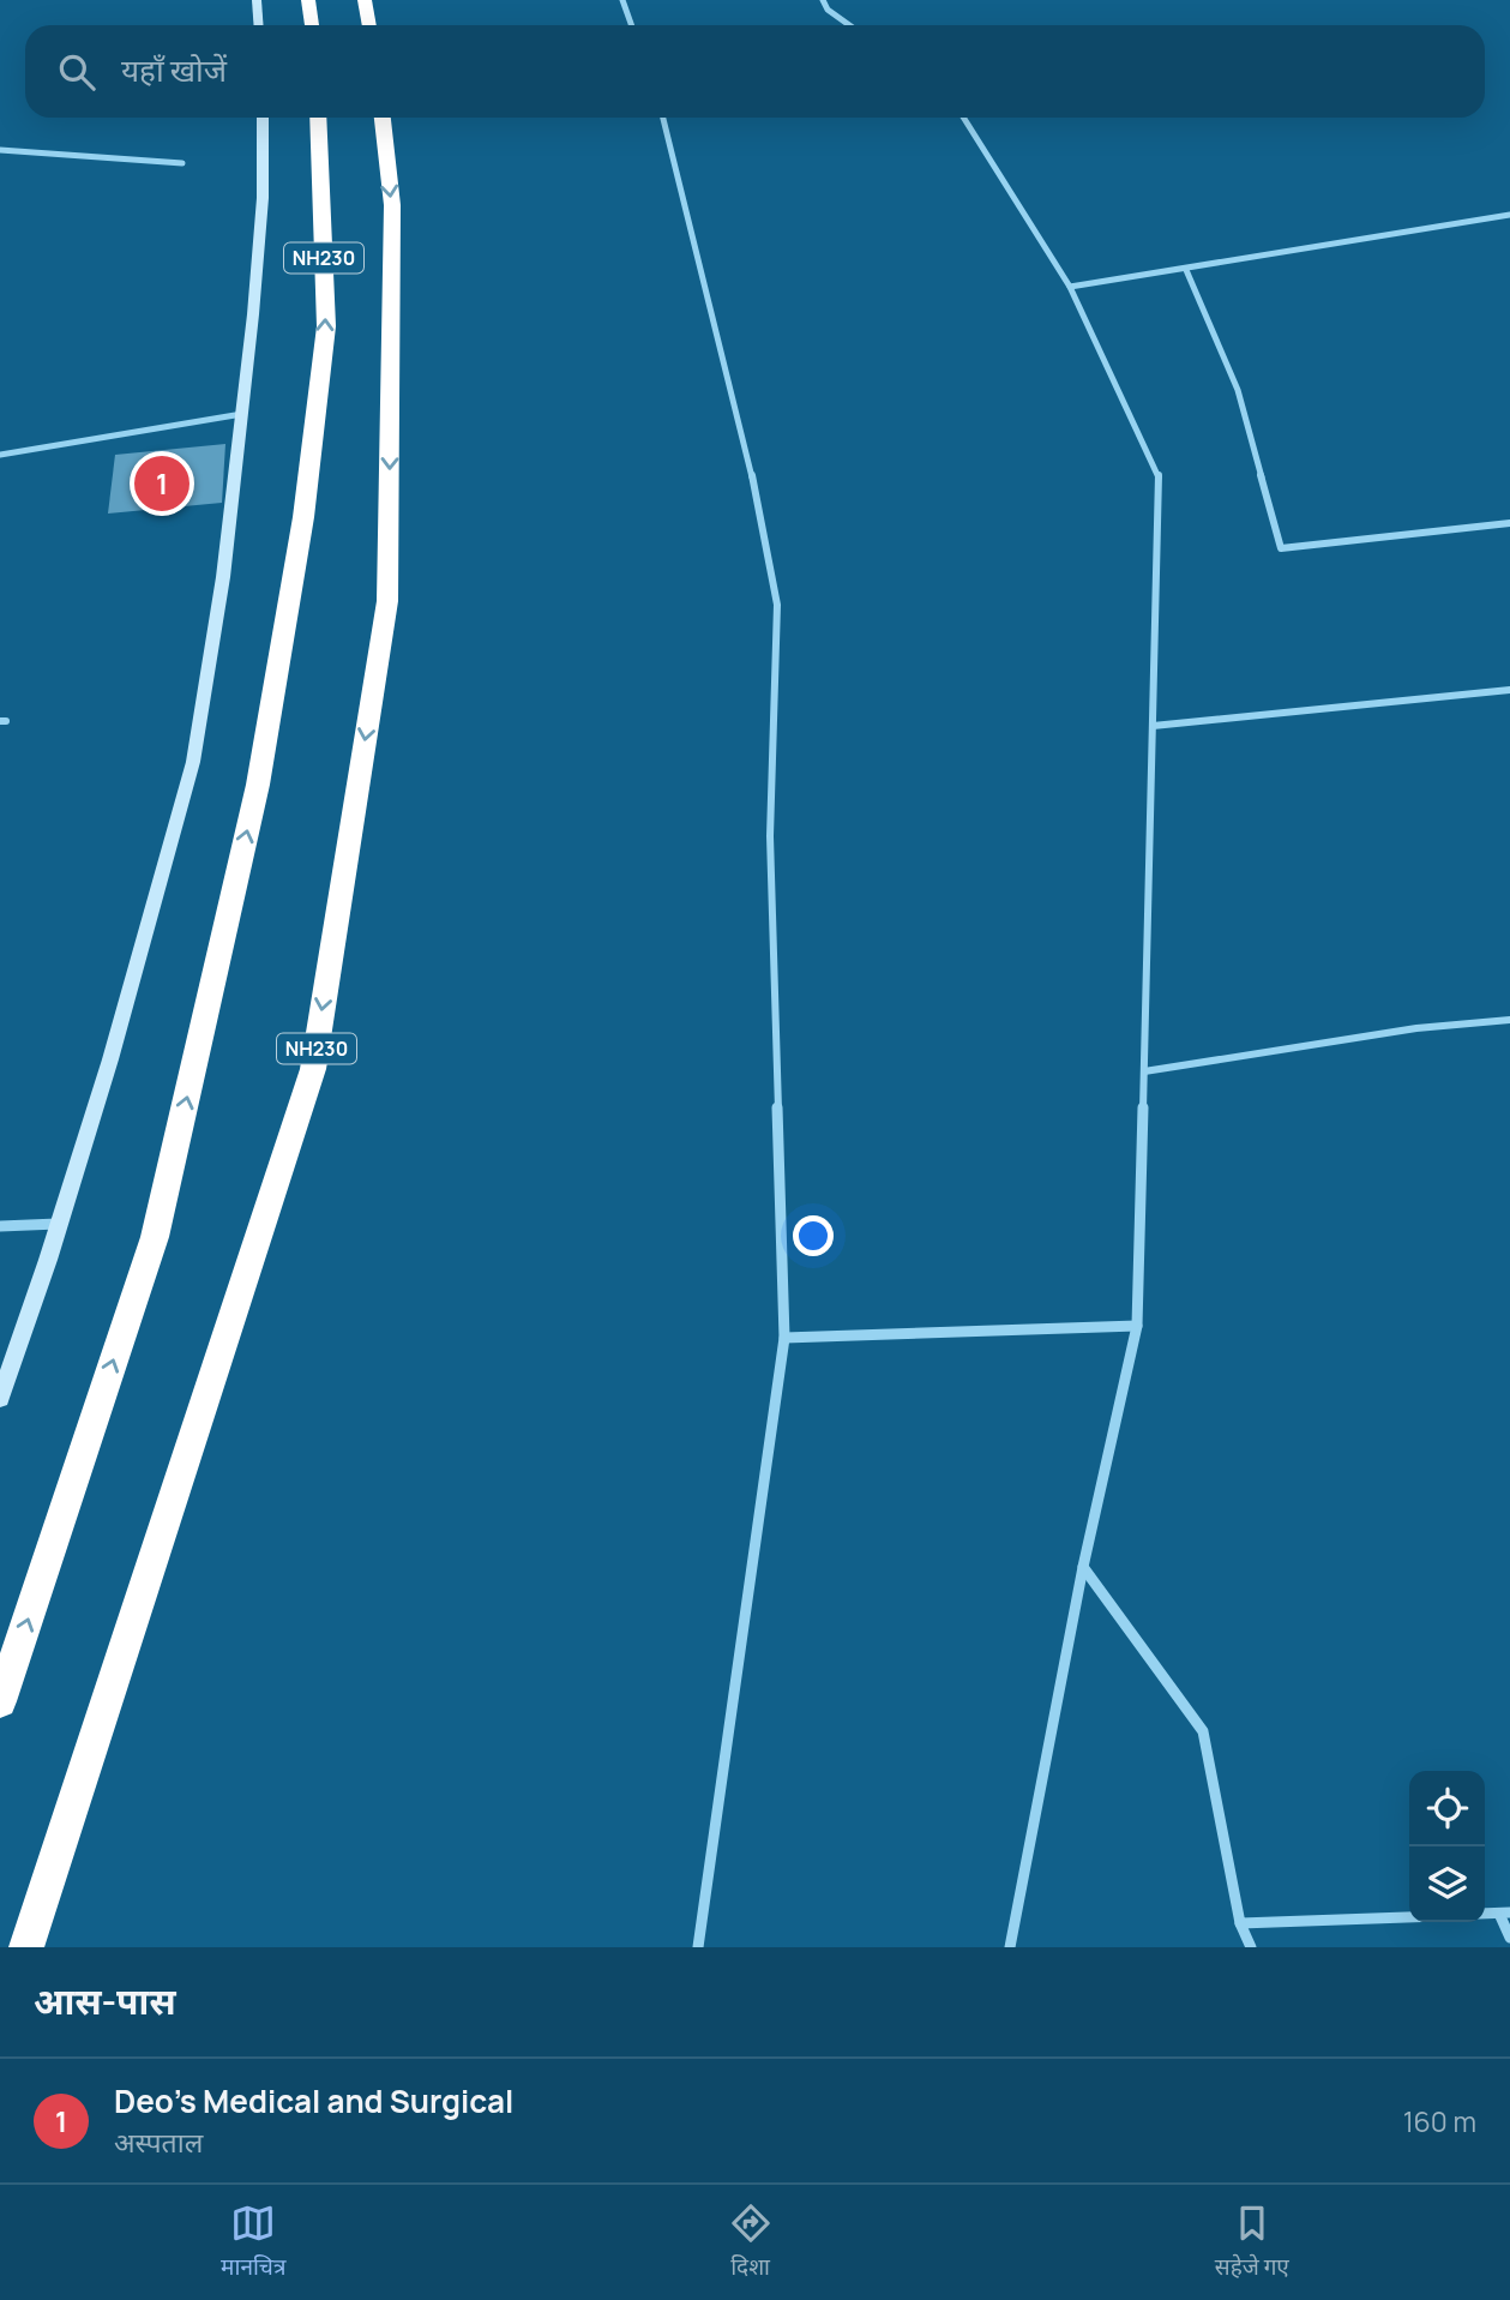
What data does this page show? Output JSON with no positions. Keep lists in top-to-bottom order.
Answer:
{
  "streets": {
    "highway": ["NH230"]
  },
  "page": {
    "search": "यहाँ खोजें",
    "pins": "1",
    "heading": "आस-पास",
    "list": [
      {
        "mark": "1",
        "name": "Deo's Medical and Surgical",
        "note": "अस्पताल",
        "value": "160 m"
      }
    ],
    "nav": ["मानचित्र", "दिशा", "सहेजे गए"]
  }
}
